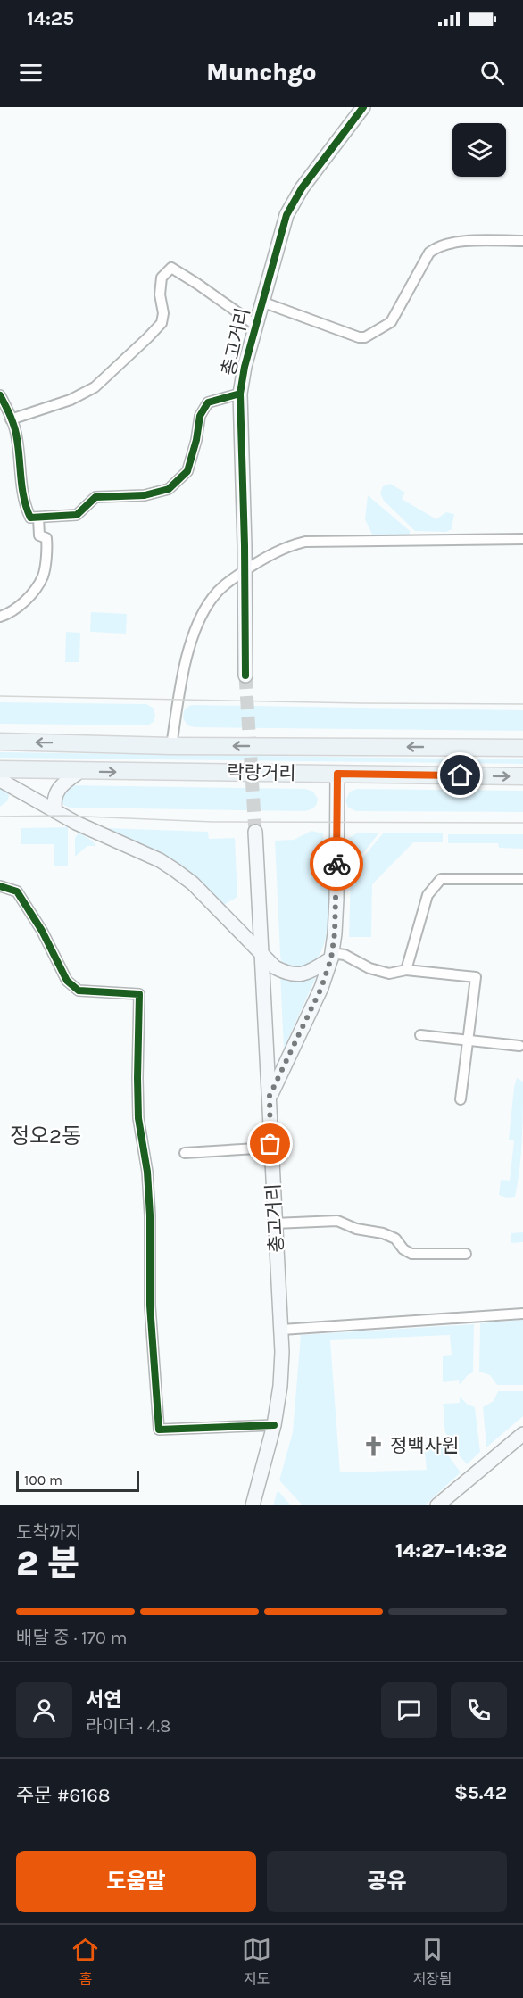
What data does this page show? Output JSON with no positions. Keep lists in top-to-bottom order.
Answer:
{
  "streets": {
    "main road": ["총고거리", "락랑거리"]
  },
  "districts": ["정오2동"],
  "places": {
    "church": ["정백사원"]
  },
  "scale_bar": "100 m",
  "page": {
    "status": "14:25",
    "header": "Munchgo",
    "scale": "100 m",
    "heading": ["2 분", "도착까지", "14:27–14:32"],
    "panel": [
      "서연",
      "라이더 · 4.8",
      "주문 #6168",
      "$5.42"
    ],
    "bar": "배달 중 · 170 m",
    "buttons": ["도움말", "공유"],
    "tabs": ["홈", "지도", "저장됨"]
  }
}
